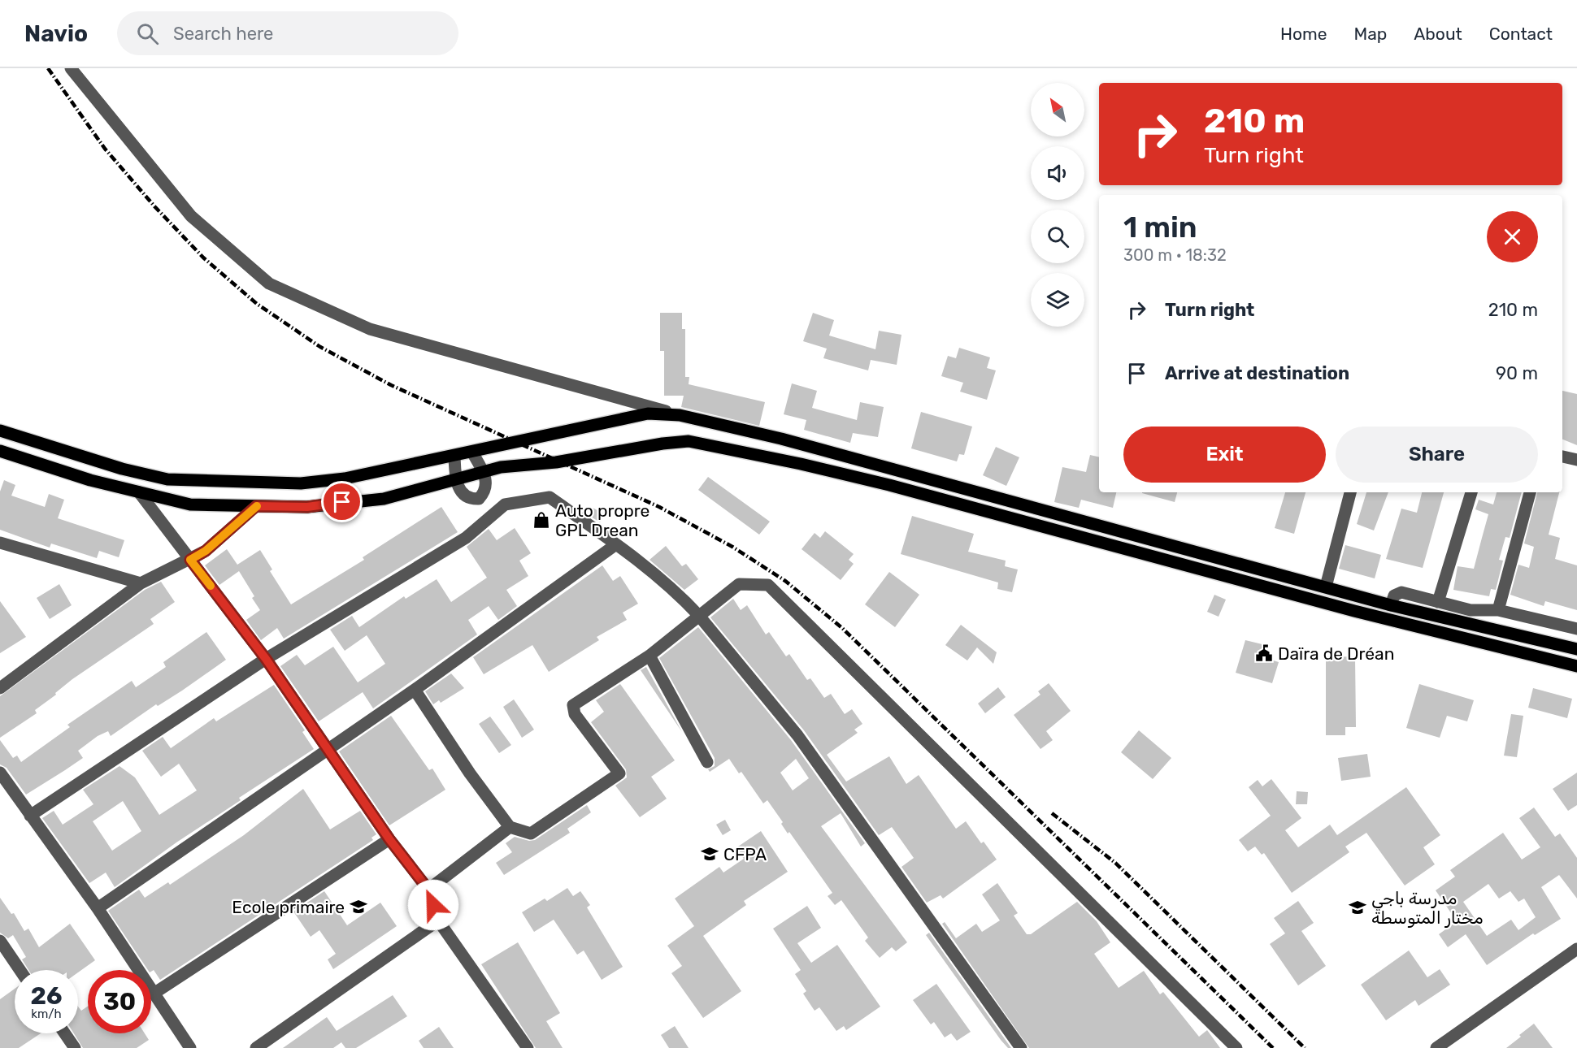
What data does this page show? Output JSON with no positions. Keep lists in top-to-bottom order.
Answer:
{
  "places": {
    "shop": ["Auto propre GPL Drean"],
    "public building": ["Daïra de Dréan"],
    "school or university": ["CFPA", "Ecole primaire", "مدرسة باجي مختار المتوسطة"]
  },
  "north": "top left",
  "page": {
    "header": "Navio",
    "search": "Search here",
    "nav": [
      "Home",
      "Map",
      "About",
      "Contact"
    ],
    "turn": ["210 m", "Turn right"],
    "heading": ["1 min", "300 m · 18:32"],
    "list": [
      {
        "name": "Turn right",
        "value": "210 m"
      },
      {
        "name": "Arrive at destination",
        "value": "90 m"
      }
    ],
    "buttons": ["Exit", "Share"],
    "speed": "26 km/h",
    "limit": "30"
  }
}
